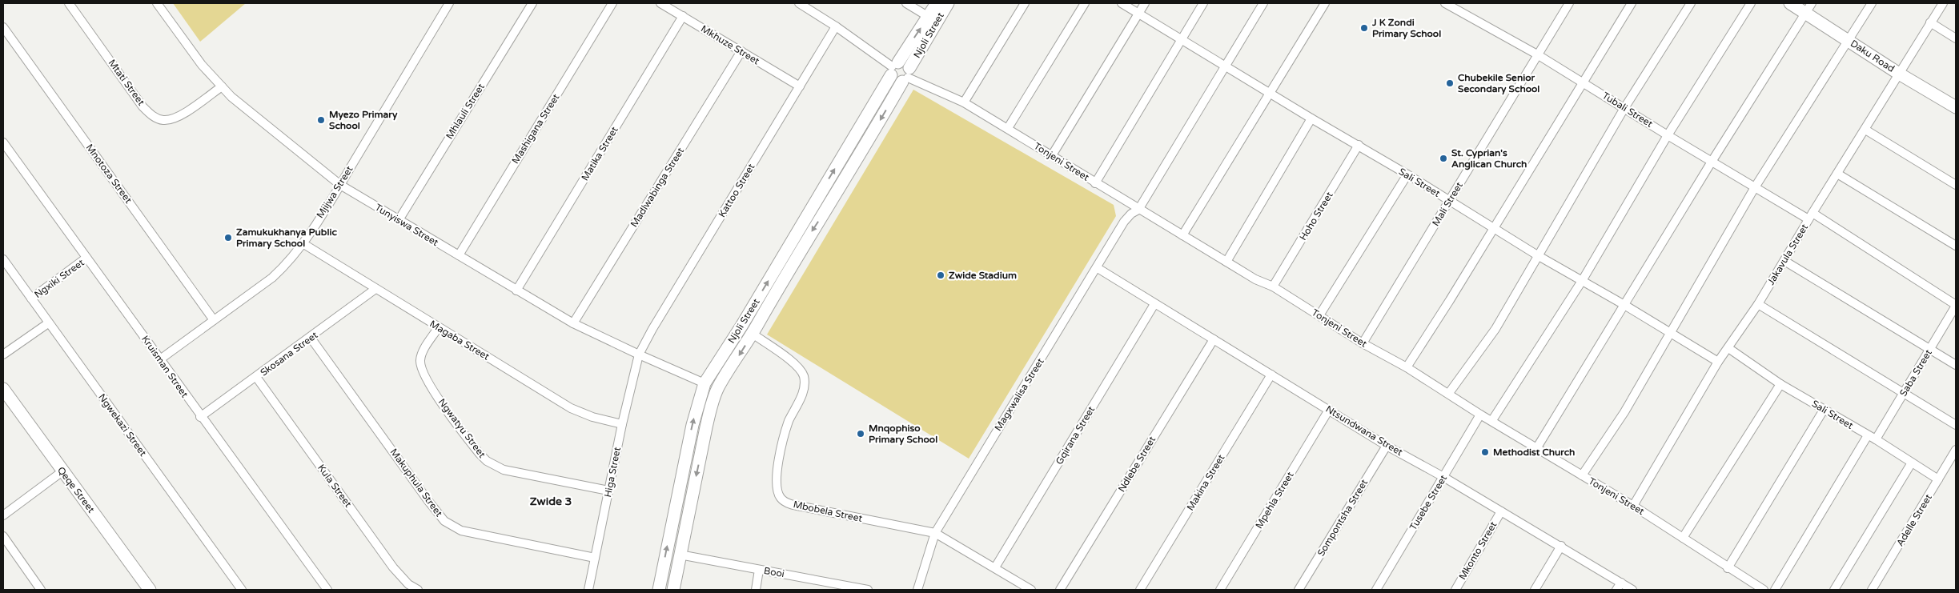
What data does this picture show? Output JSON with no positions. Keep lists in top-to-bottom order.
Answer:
{
  "streets": {
    "main road": ["Njoli Street", "Daku Road", "Qeqe Street"],
    "street": [
      "Mkhuze Street",
      "Mtati Street",
      "Tubali Street",
      "Mhlauli Street",
      "Mashigana Street",
      "Matika Street",
      "Tonjeni Street",
      "Mnotoza Street",
      "Sali Street",
      "Madlwabinga Street",
      "Kattoo Street",
      "Mjijwa Street",
      "Mali Street",
      "Hoho Street",
      "Tunyiswa Street",
      "Jakavula Street",
      "Ngxiki Street",
      "Magaba Street",
      "Skosana Street",
      "Kruisman Street",
      "Saba Street",
      "Magxwalisa Street",
      "Ngwekazi Street",
      "Ngwatyu Street",
      "Ntsundwana Street",
      "Gqirana Street",
      "Ndlebe Street",
      "Higa Street",
      "Makuphula Street",
      "Makina Street",
      "Kula Street",
      "Mpehla Street",
      "Tusebe Street",
      "Mbobela Street",
      "Sompontsha Street",
      "Adelle Street",
      "Mkonto Street",
      "Booi"
    ]
  },
  "crossings": [
    ["Njoli Street", "Tonjeni Street"],
    ["Njoli Street", "Tunyiswa Street"],
    ["Njoli Street", "Mbobela Street"],
    ["Njoli Street", "Booi"],
    ["Mkhuze Street", "Matika Street"],
    ["Mkhuze Street", "Madlwabinga Street"],
    ["Mkhuze Street", "Kattoo Street"],
    ["Daku Road", "Jakavula Street"],
    ["Mtati Street", "Tunyiswa Street"],
    ["Tubali Street", "Mali Street"],
    ["Tubali Street", "Jakavula Street"],
    ["Tubali Street", "Saba Street"],
    ["Mhlauli Street", "Tunyiswa Street"],
    ["Mashigana Street", "Tunyiswa Street"],
    ["Matika Street", "Tunyiswa Street"],
    ["Tonjeni Street", "Mali Street"],
    ["Tonjeni Street", "Hoho Street"],
    ["Tonjeni Street", "Jakavula Street"],
    ["Tonjeni Street", "Magxwalisa Street"],
    ["Tonjeni Street", "Tusebe Street"],
    ["Mnotoza Street", "Mjijwa Street"],
    ["Sali Street", "Mali Street"],
    ["Sali Street", "Hoho Street"],
    ["Sali Street", "Jakavula Street"],
    ["Sali Street", "Saba Street"],
    ["Sali Street", "Magxwalisa Street"],
    ["Sali Street", "Adelle Street"],
    ["Madlwabinga Street", "Tunyiswa Street"],
    ["Kattoo Street", "Tunyiswa Street"],
    ["Kattoo Street", "Higa Street"],
    ["Mjijwa Street", "Tunyiswa Street"],
    ["Mjijwa Street", "Magaba Street"],
    ["Mjijwa Street", "Kruisman Street"],
    ["Tunyiswa Street", "Higa Street"],
    ["Ngxiki Street", "Kruisman Street"],
    ["Ngxiki Street", "Ngwekazi Street"],
    ["Magaba Street", "Skosana Street"],
    ["Magaba Street", "Ngwatyu Street"],
    ["Magaba Street", "Higa Street"],
    ["Skosana Street", "Kruisman Street"],
    ["Skosana Street", "Makuphula Street"],
    ["Skosana Street", "Kula Street"],
    ["Magxwalisa Street", "Ntsundwana Street"],
    ["Magxwalisa Street", "Mbobela Street"],
    ["Ngwatyu Street", "Higa Street"],
    ["Ntsundwana Street", "Gqirana Street"],
    ["Ntsundwana Street", "Ndlebe Street"],
    ["Ntsundwana Street", "Makina Street"],
    ["Ntsundwana Street", "Mpehla Street"],
    ["Ntsundwana Street", "Tusebe Street"],
    ["Ntsundwana Street", "Sompontsha Street"],
    ["Ntsundwana Street", "Mkonto Street"],
    ["Gqirana Street", "Mbobela Street"],
    ["Higa Street", "Makuphula Street"]
  ],
  "districts": ["Zwide 3"],
  "places": [
    "J K Zondi Primary School",
    "Chubekile Senior Secondary School",
    "Myezo Primary School",
    "St. Cyprian's Anglican Church",
    "Zamukukhanya Public Primary School",
    "Zwide Stadium",
    "Mnqophiso Primary School",
    "Methodist Church"
  ]
}
